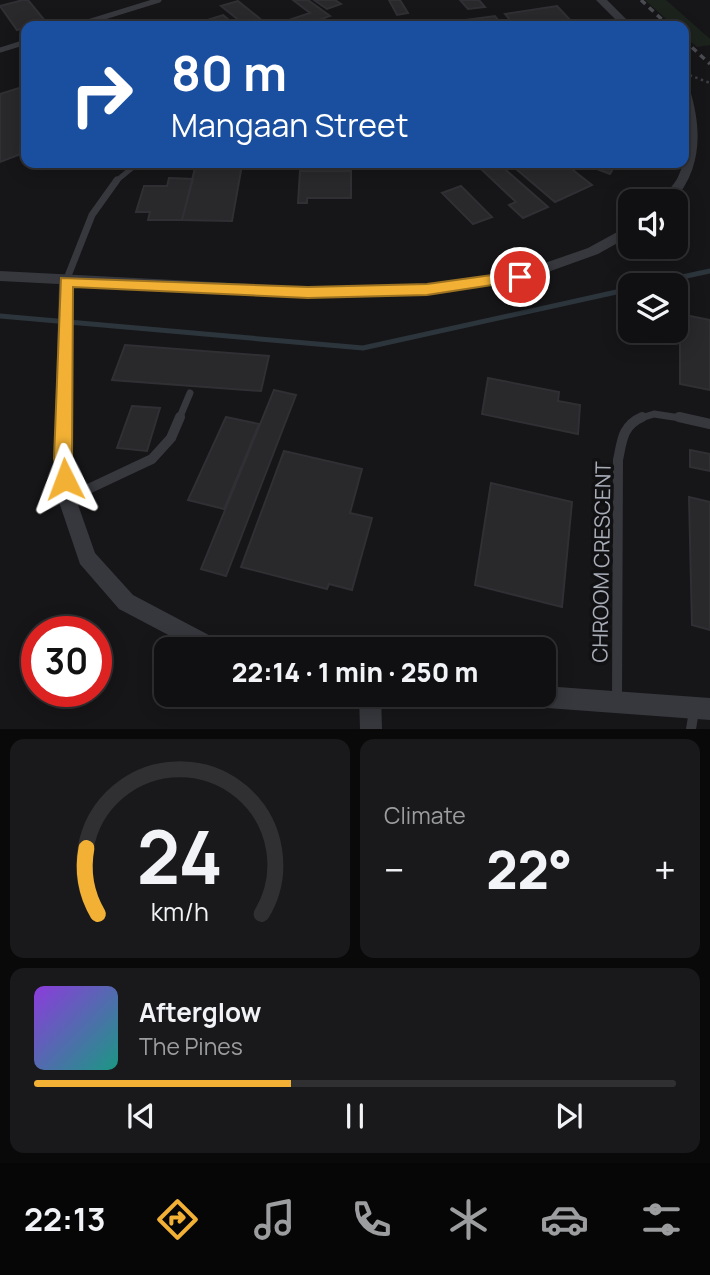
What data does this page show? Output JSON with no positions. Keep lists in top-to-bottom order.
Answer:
{
  "streets": {
    "lane": ["CHROOM CRESCENT"]
  },
  "page": {
    "turn": ["80 m", "Mangaan Street"],
    "limit": "30",
    "trip": "22:14 · 1 min · 250 m",
    "tile": "Climate",
    "heat": ["−", "22°", "+"],
    "song": ["Afterglow", "The Pines"],
    "tabs": "22:13",
    "gauge": ["24", "km/h"]
  }
}
